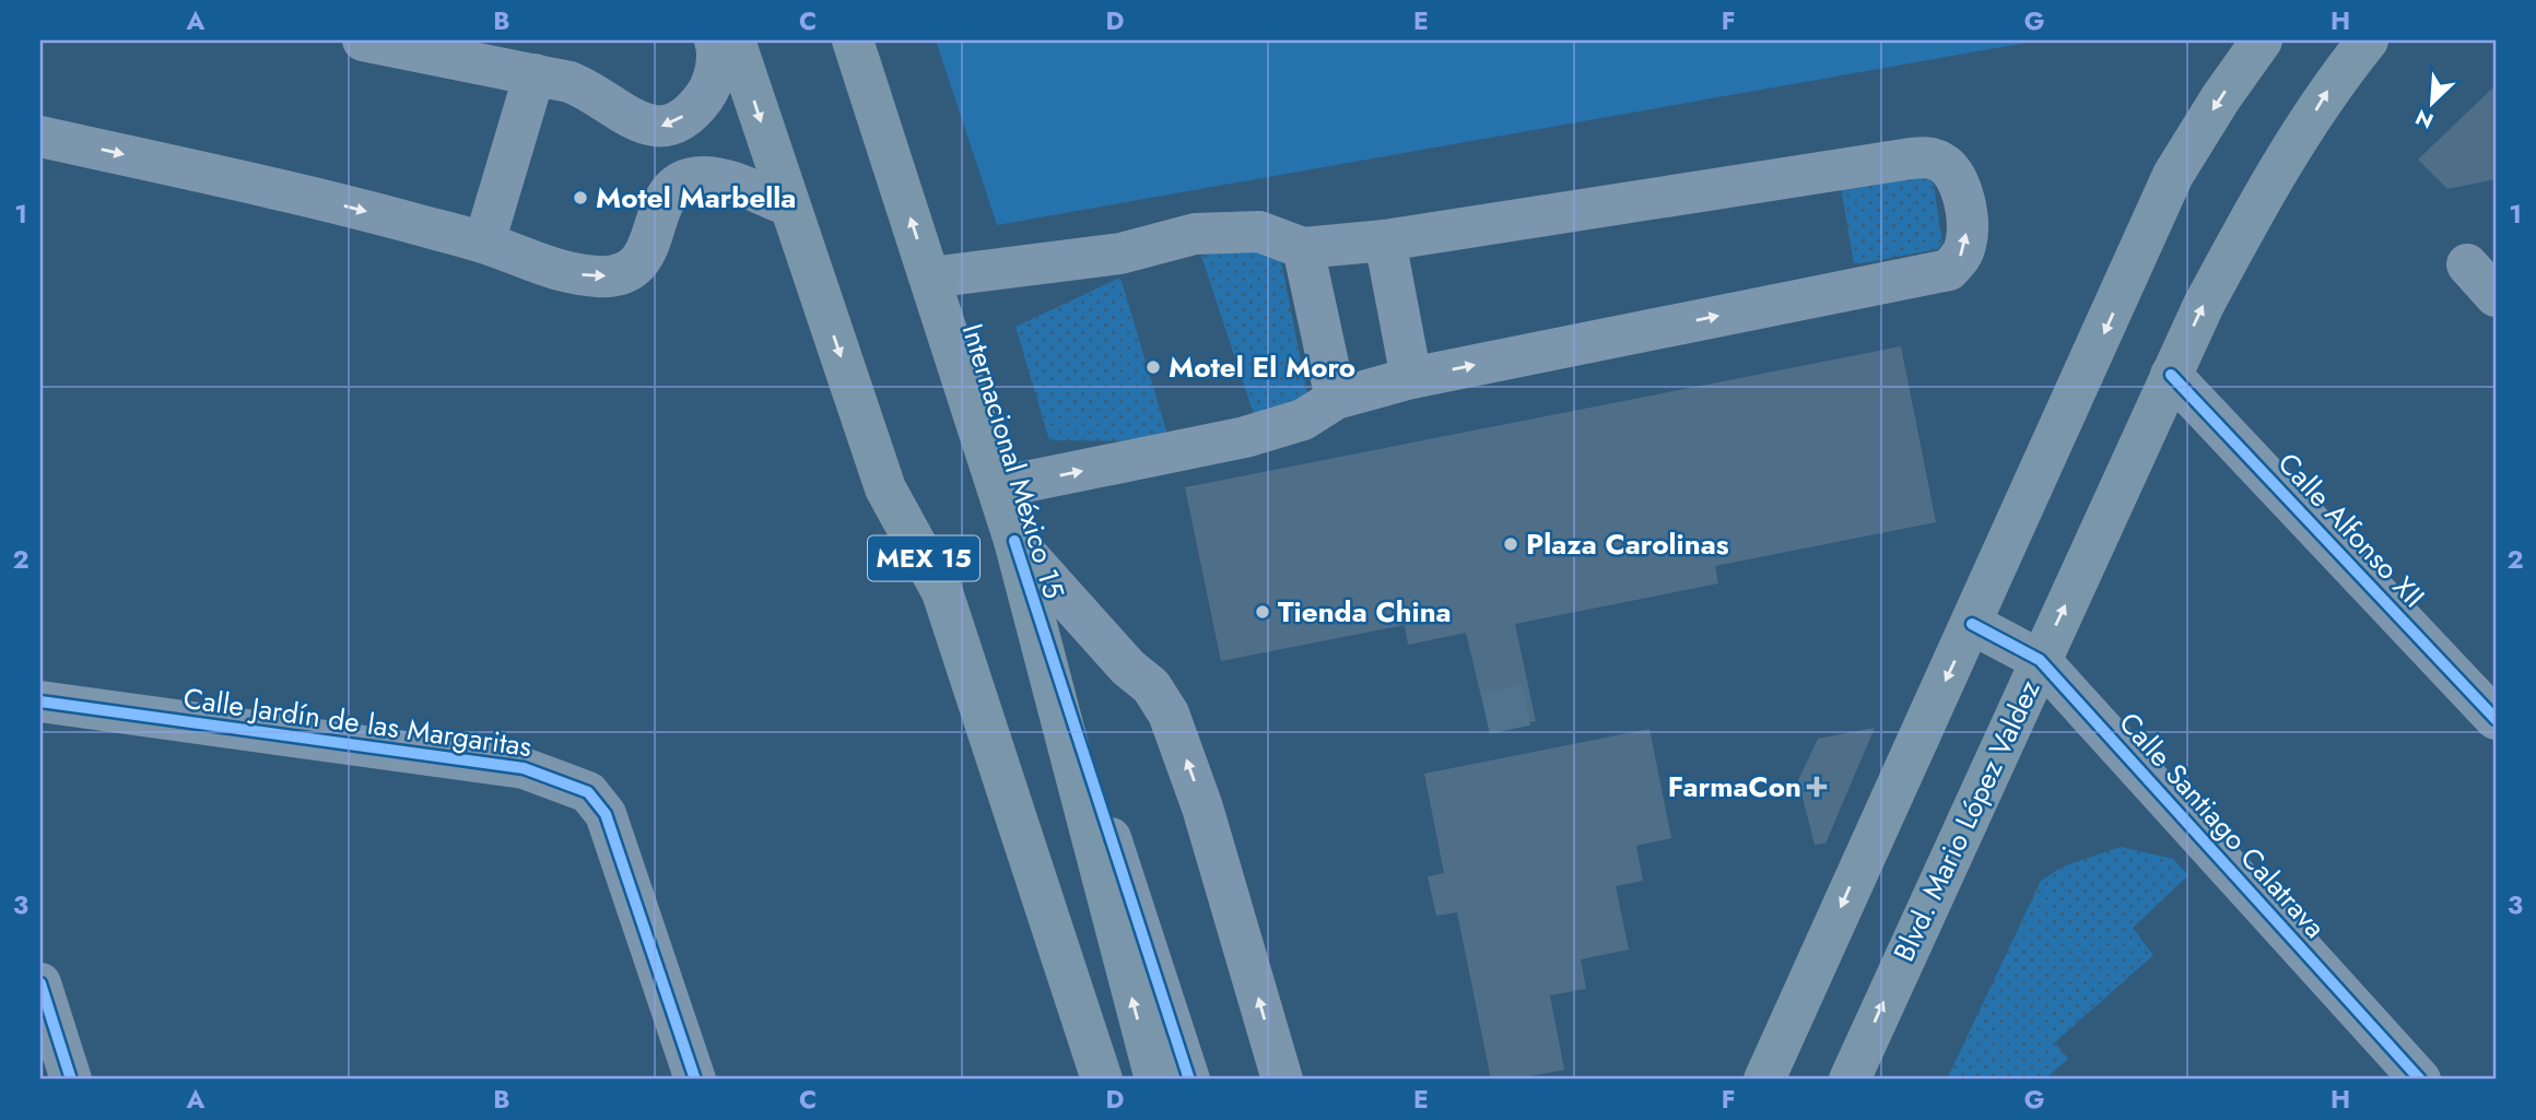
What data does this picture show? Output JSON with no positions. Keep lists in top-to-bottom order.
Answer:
{
  "streets": {
    "main road": ["Internacional México 15", "MEX 15", "Blvd. Mario López Valdez"],
    "street": ["Calle Alfonso XII", "Calle Jardín de las Margaritas", "Calle Santiago Calatrava"]
  },
  "crossings": [
    ["Calle Alfonso XII", "Blvd. Mario López Valdez"],
    ["Blvd. Mario López Valdez", "Calle Santiago Calatrava"]
  ],
  "places": {
    "other": [
      "Motel Marbella",
      "Motel El Moro",
      "Plaza Carolinas",
      "Tienda China"
    ],
    "health": ["FarmaCon"]
  },
  "north": "bottom left",
  "grid": {
    "columns": [
      "A",
      "B",
      "C",
      "D",
      "E",
      "F",
      "G",
      "H"
    ],
    "rows": ["1", "2", "3"]
  }
}
